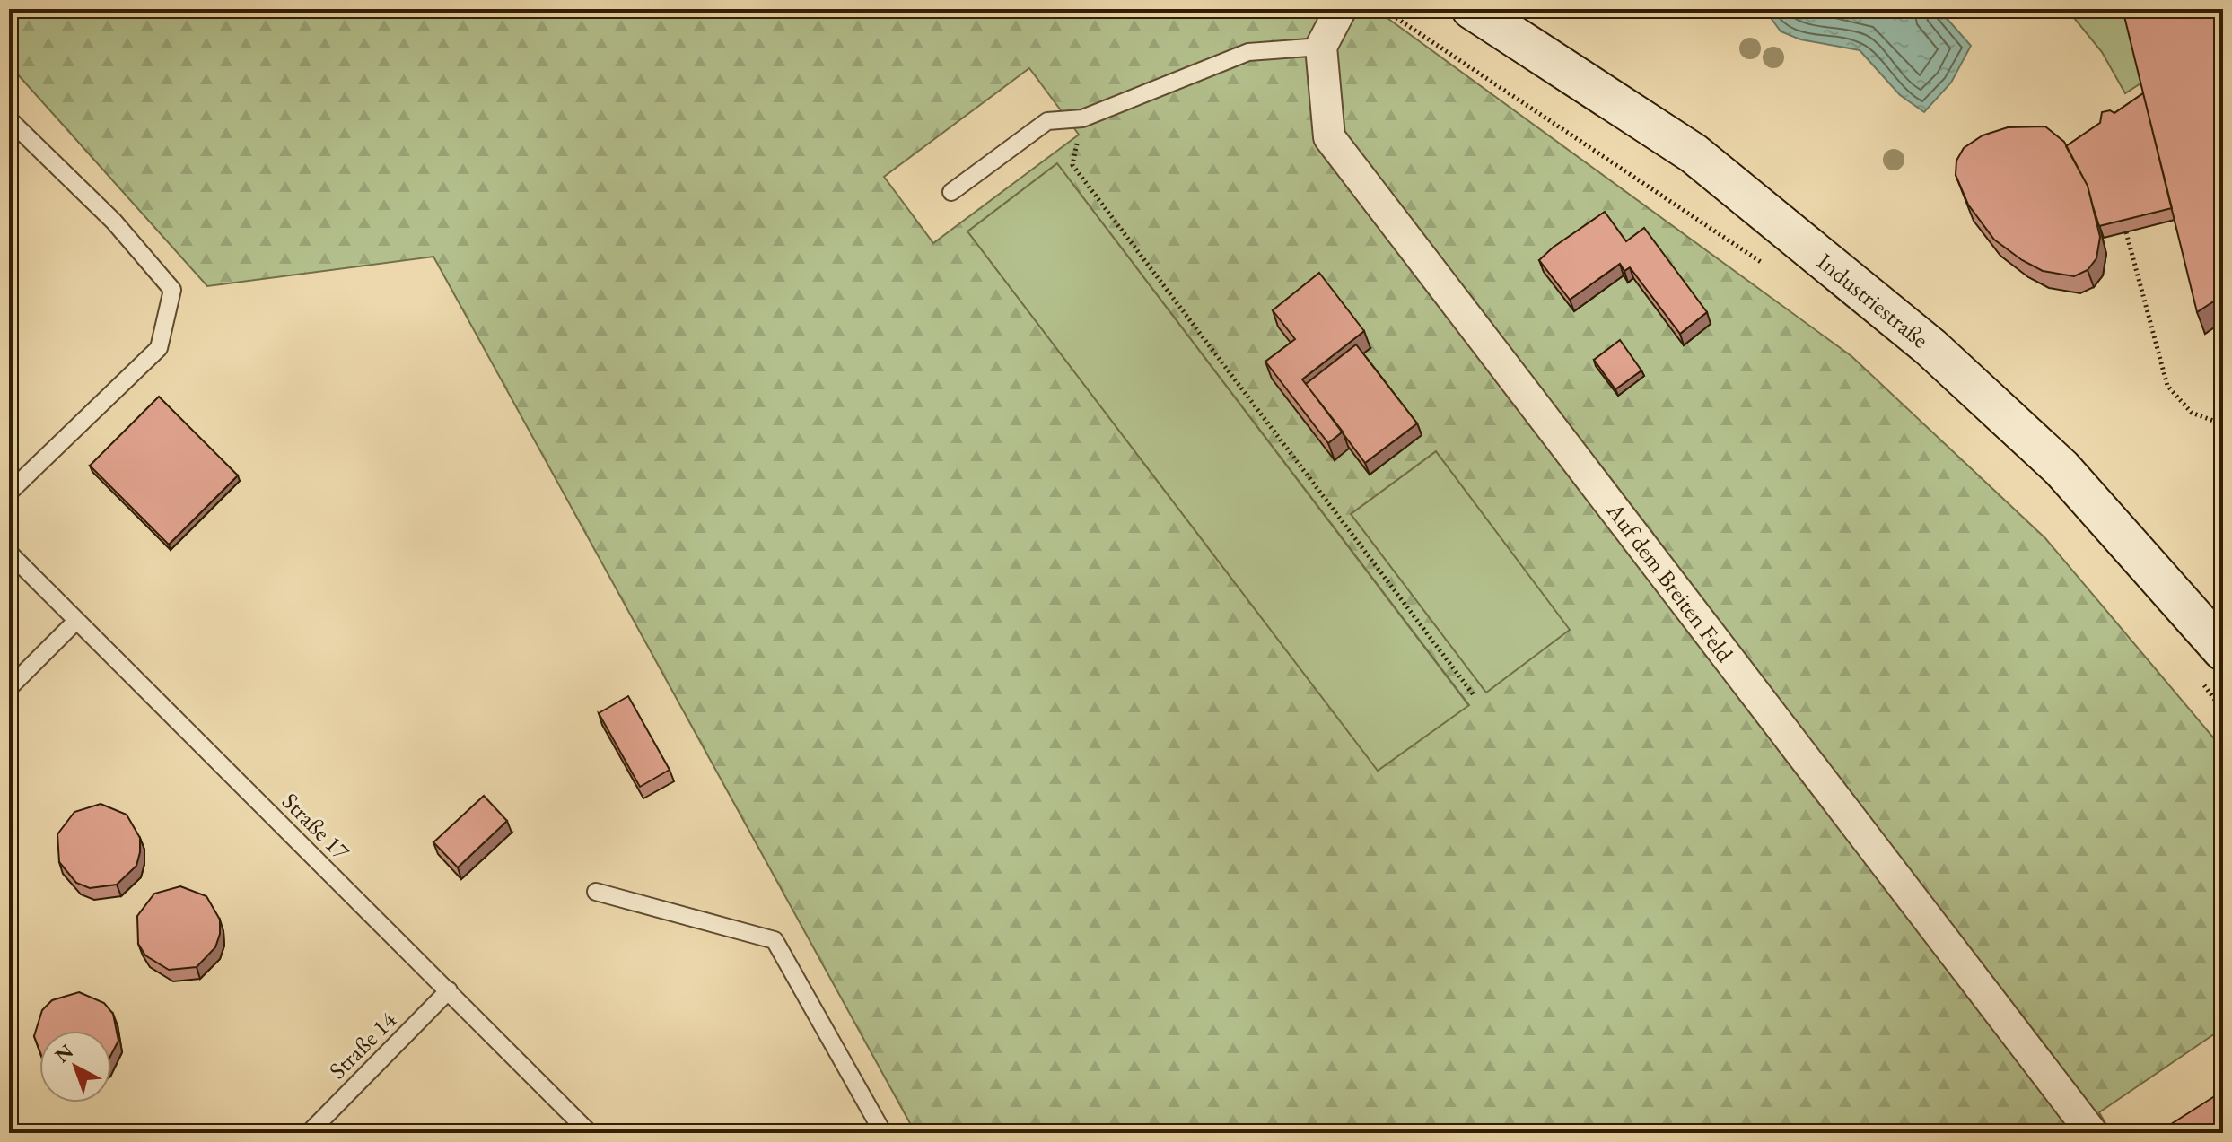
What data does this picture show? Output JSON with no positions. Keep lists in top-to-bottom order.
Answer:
{
  "streets": {
    "main road": ["Industriestraße"],
    "street": ["Auf dem Breiten Feld"],
    "lane": ["Straße 17", "Straße 14"]
  },
  "crossings": [
    ["Straße 17", "Straße 14"]
  ],
  "north": "top left"
}
